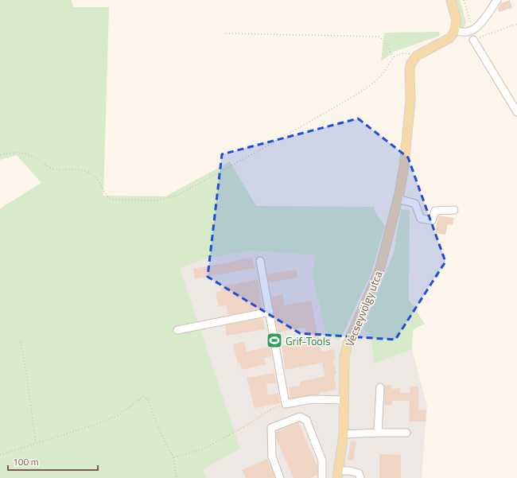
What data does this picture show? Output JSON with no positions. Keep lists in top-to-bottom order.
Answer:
{
  "streets": {
    "main road": ["Vécseyvölgy utca"]
  },
  "places": {
    "sports": ["Grif-Tools"]
  },
  "scale_bar": "100 m"
}
